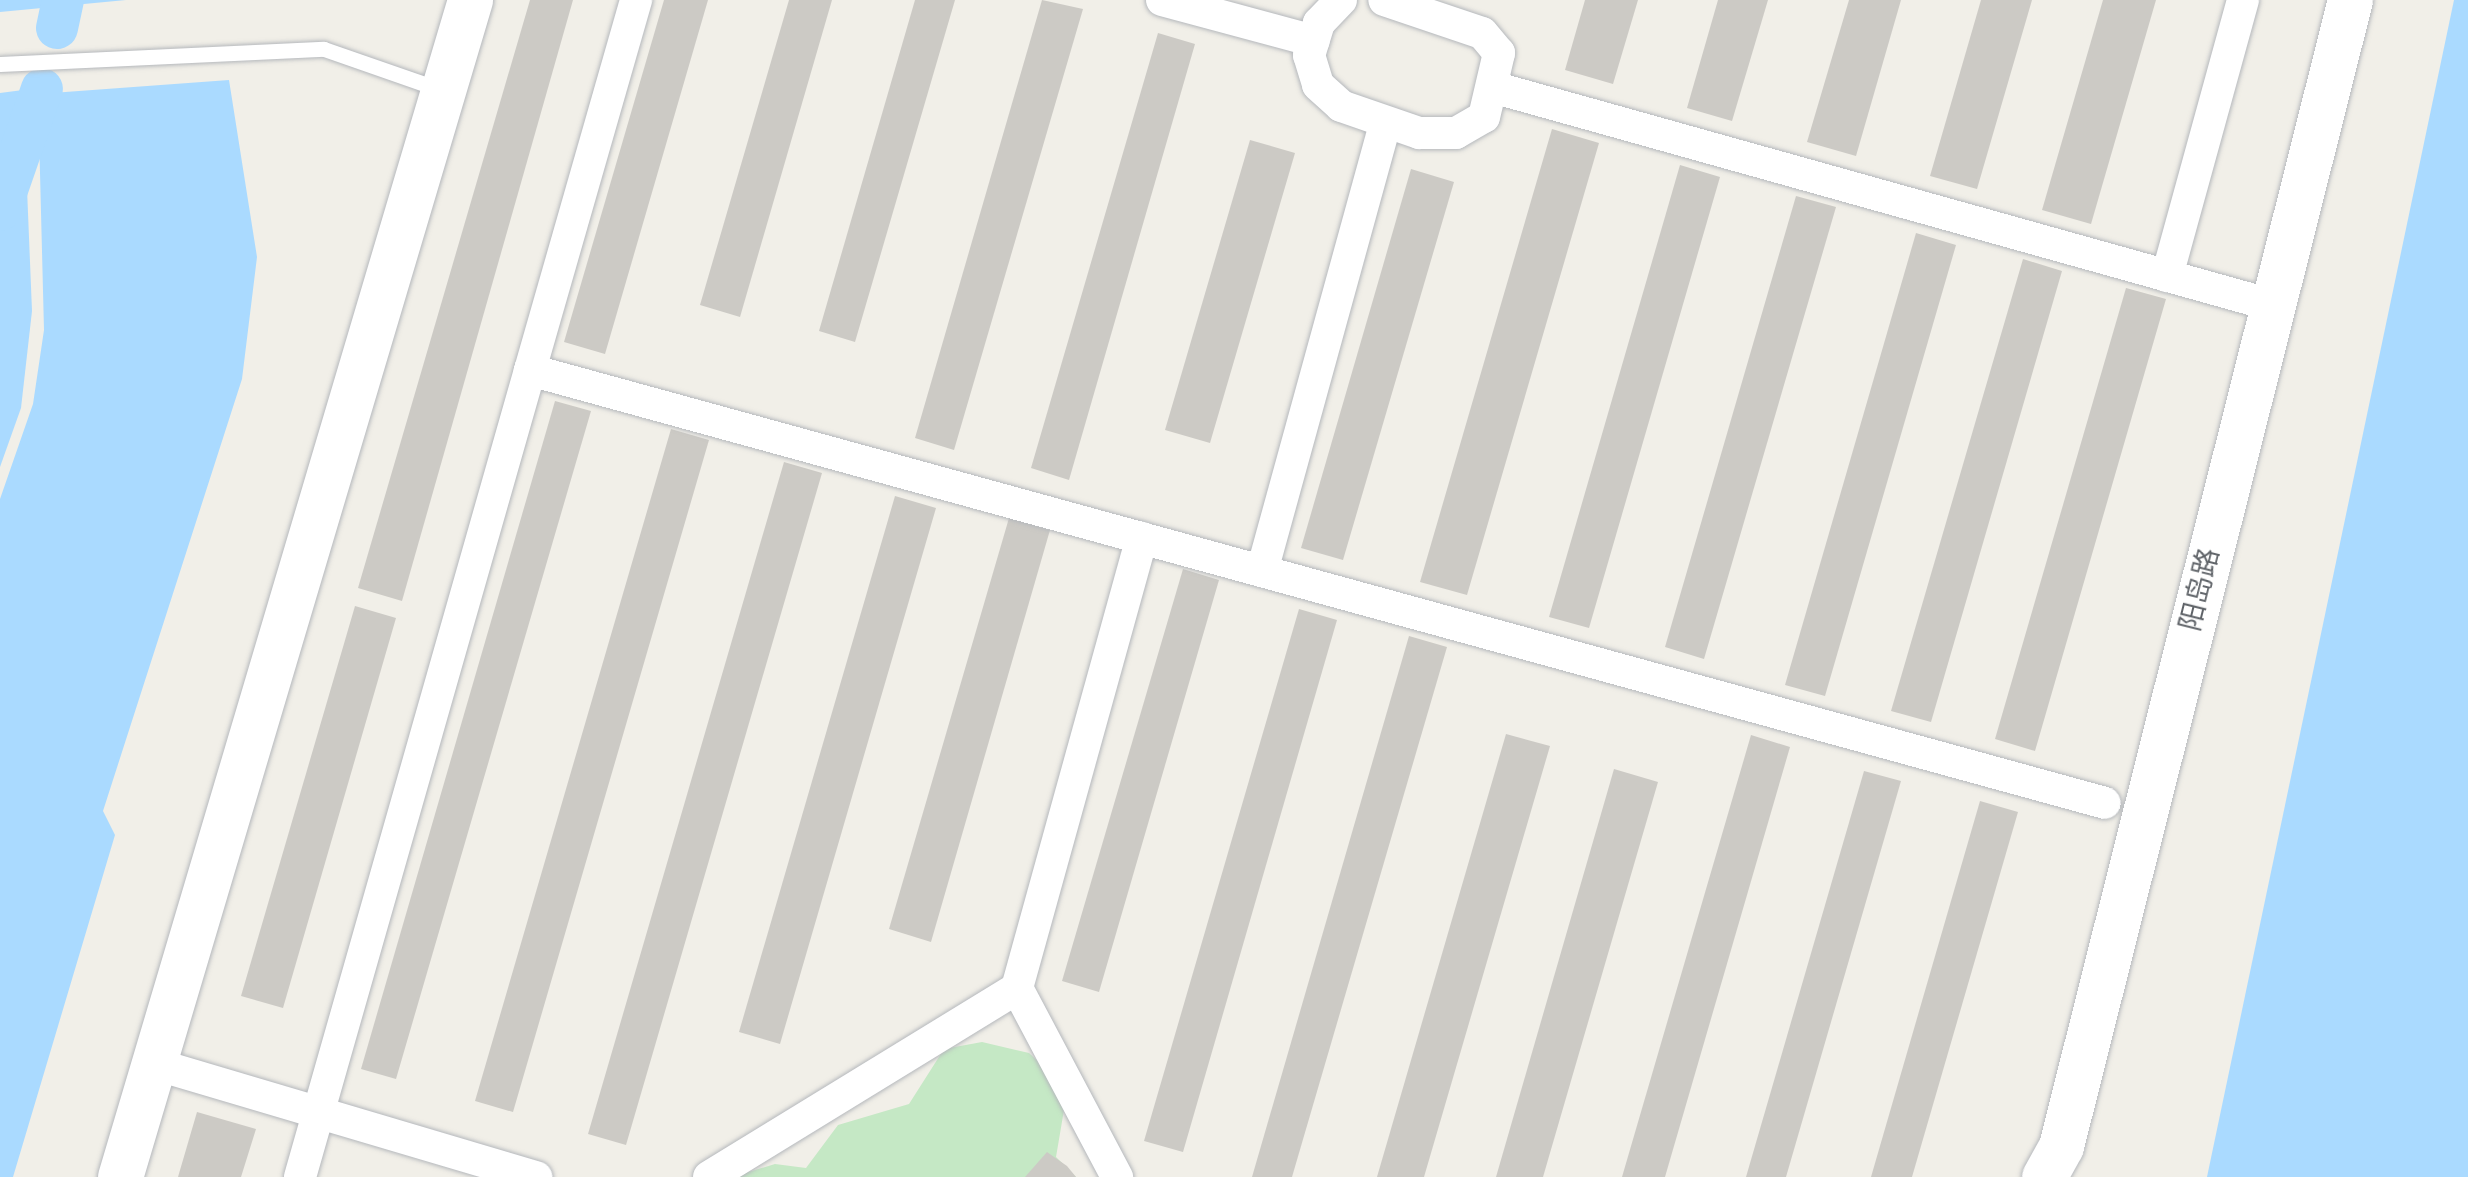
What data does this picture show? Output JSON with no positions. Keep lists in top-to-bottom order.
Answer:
{
  "streets": {
    "main road": ["阳岛路"]
  }
}
